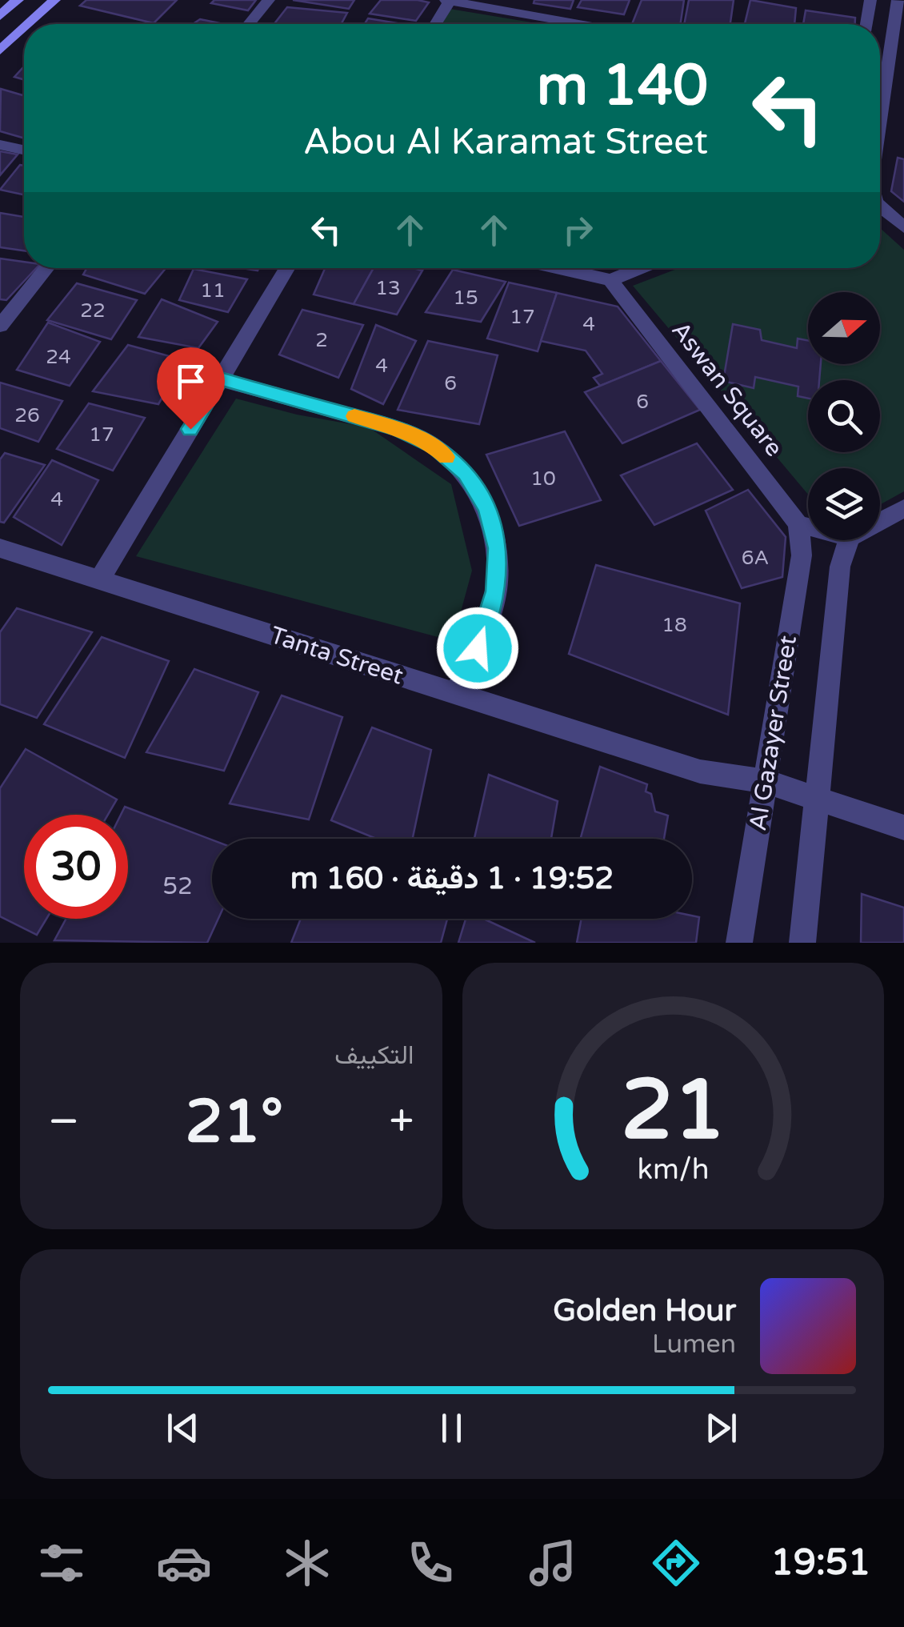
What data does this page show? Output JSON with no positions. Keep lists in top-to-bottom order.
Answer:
{
  "streets": {
    "street": ["Aswan Square", "Tanta Street", "Al Gazayer Street"]
  },
  "crossings": [
    ["Aswan Square", "Al Gazayer Street"],
    ["Tanta Street", "Al Gazayer Street"]
  ],
  "house_numbers": [
    "13",
    "11",
    "15",
    "22",
    "17",
    "4",
    "2",
    "24",
    "4",
    "6",
    "6",
    "26",
    "17",
    "10",
    "4",
    "6A",
    "18",
    "52"
  ],
  "north": "right",
  "page": {
    "turn": ["140 m", "Abou Al Karamat Street"],
    "limit": "30",
    "trip": "19:52 · 1 دقيقة · 160 m",
    "tile": "التكييف",
    "heat": ["−", "21°", "+"],
    "song": ["Golden Hour", "Lumen"],
    "tabs": "19:51",
    "gauge": ["21", "km/h"]
  }
}
